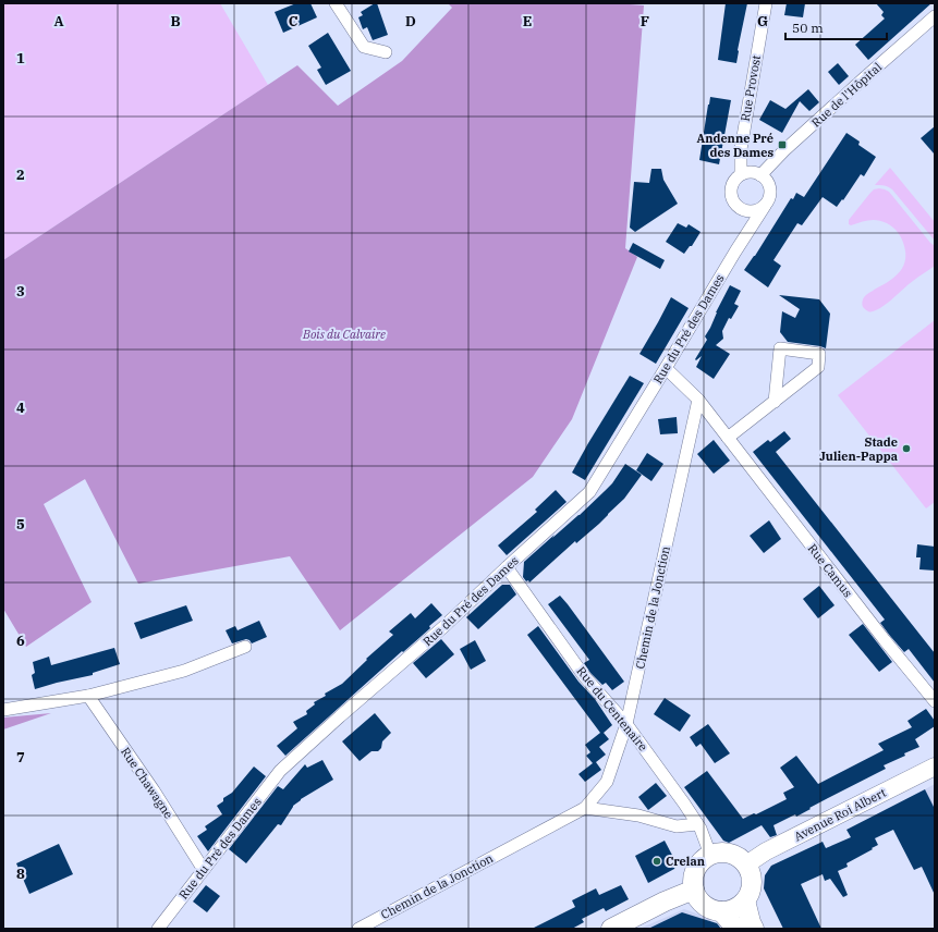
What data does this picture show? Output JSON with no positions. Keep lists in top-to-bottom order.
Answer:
{
  "streets": {
    "main road": ["Avenue Roi Albert"],
    "street": [
      "Rue Provost",
      "Rue de l'Hôpital",
      "Rue du Pré des Dames",
      "Rue Camus",
      "Chemin de la Jonction",
      "Rue du Centenaire",
      "Rue Chawagne"
    ]
  },
  "crossings": [
    ["Rue Provost", "Rue de l'Hôpital"],
    ["Rue Provost", "Rue du Pré des Dames"],
    ["Rue de l'Hôpital", "Rue du Pré des Dames"],
    ["Rue du Pré des Dames", "Rue Camus"],
    ["Rue du Pré des Dames", "Rue du Centenaire"],
    ["Rue du Pré des Dames", "Rue Chawagne"],
    ["Rue Camus", "Chemin de la Jonction"],
    ["Chemin de la Jonction", "Rue du Centenaire"],
    ["Rue du Centenaire", "Avenue Roi Albert"]
  ],
  "parks": ["Bois du Calvaire"],
  "places": {
    "transit": ["Andenne Pré des Dames"],
    "other": ["Stade Julien-Pappa", "Crelan"]
  },
  "scale_bar": "50 m",
  "grid": {
    "columns": [
      "A",
      "B",
      "C",
      "D",
      "E",
      "F",
      "G"
    ],
    "rows": [
      "1",
      "2",
      "3",
      "4",
      "5",
      "6",
      "7",
      "8"
    ]
  }
}
